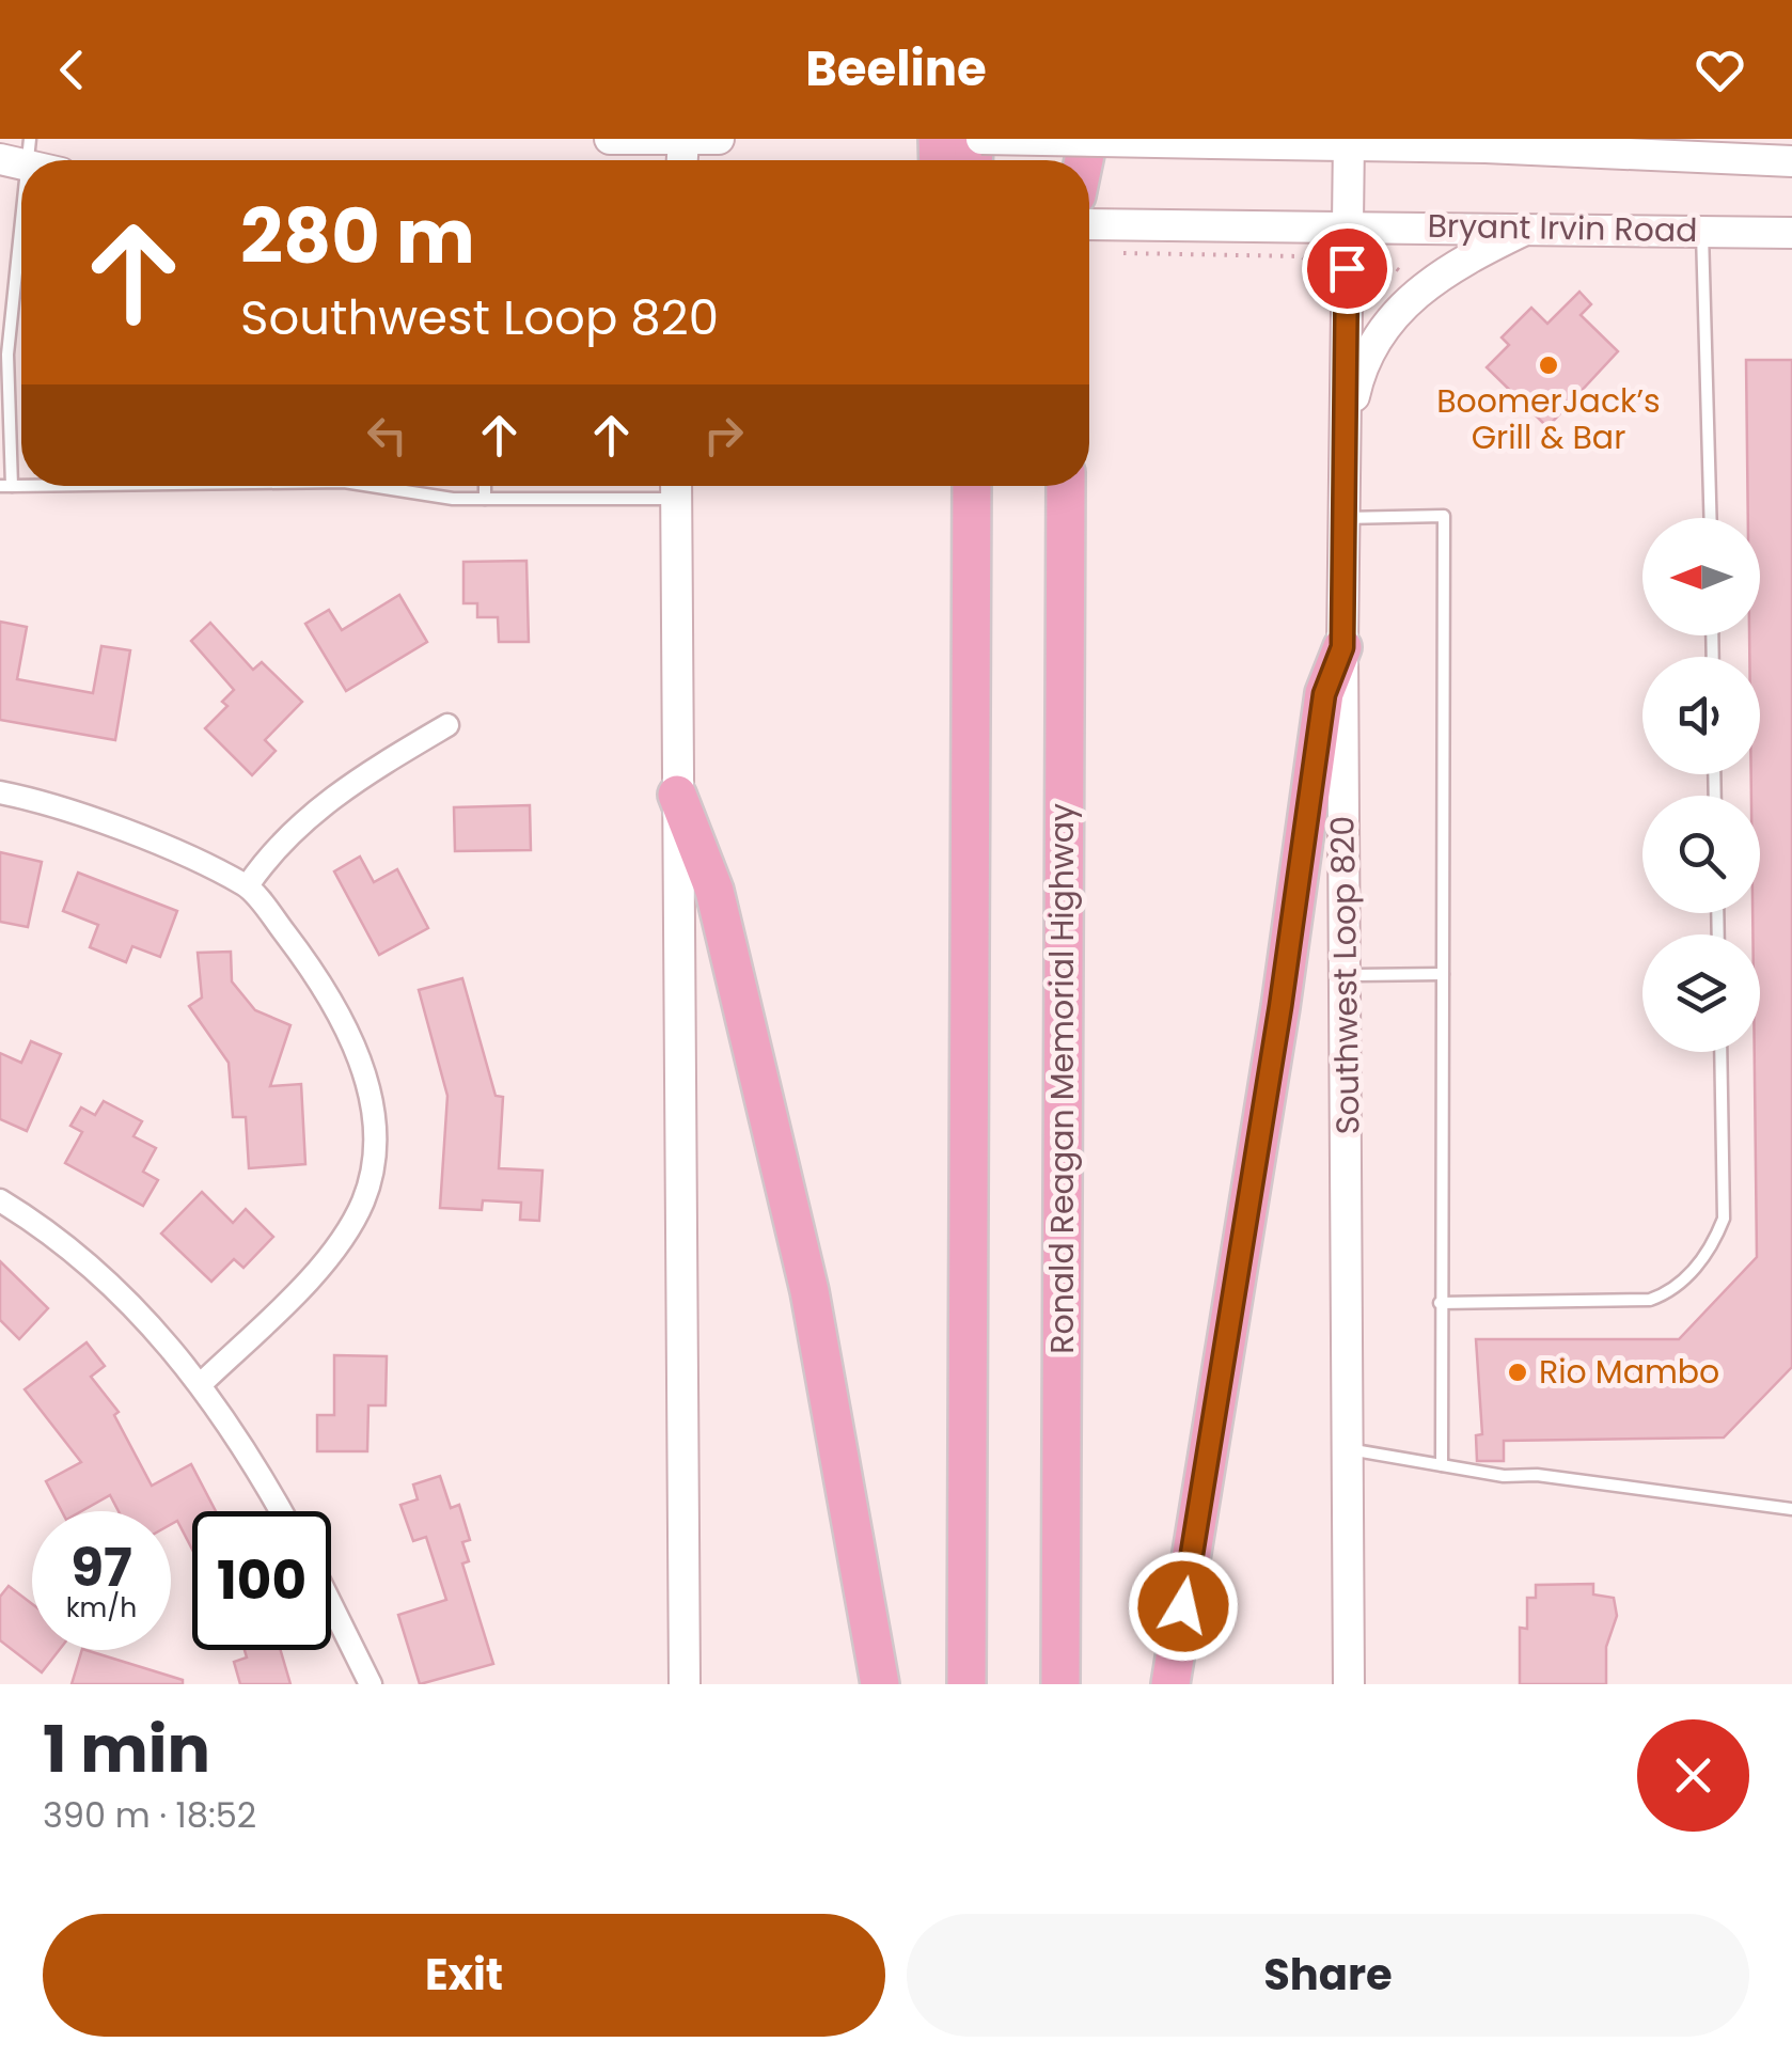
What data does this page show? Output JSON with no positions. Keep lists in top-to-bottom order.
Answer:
{
  "streets": {
    "highway": ["Ronald Reagan Memorial Highway"],
    "main road": ["Bryant Irvin Road", "Southwest Loop 820"]
  },
  "crossings": [
    ["Bryant Irvin Road", "Southwest Loop 820"]
  ],
  "places": ["BoomerJack’s Grill & Bar", "Rio Mambo"],
  "north": "left",
  "page": {
    "header": "Beeline",
    "turn": ["280 m", "Southwest Loop 820"],
    "speed": "97 km/h",
    "limit": "100",
    "heading": ["1 min", "390 m · 18:52"],
    "buttons": ["Exit", "Share"]
  }
}
